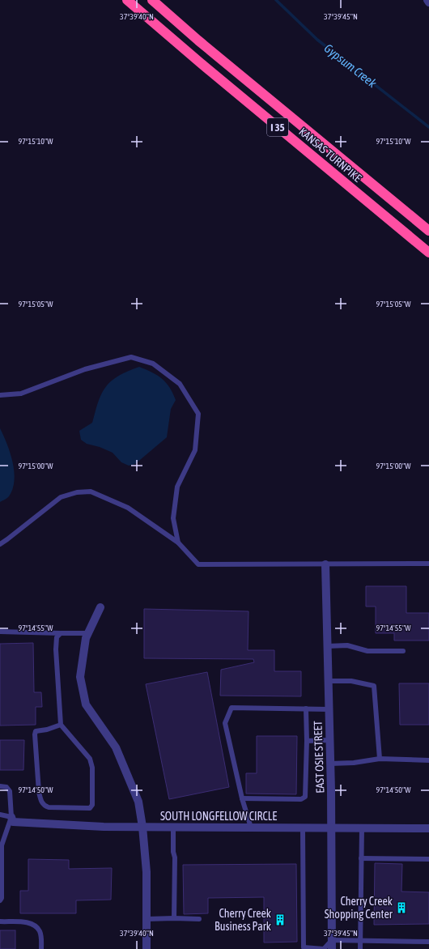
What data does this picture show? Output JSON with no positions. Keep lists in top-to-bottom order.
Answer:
{
  "streets": {
    "highway": ["I 35", "KANSAS TURNPIKE"],
    "street": ["EAST OSIE STREET", "SOUTH LONGFELLOW CIRCLE"]
  },
  "crossings": [
    ["EAST OSIE STREET", "SOUTH LONGFELLOW CIRCLE"]
  ],
  "water": ["Gypsum Creek"],
  "places": {
    "building": ["Cherry Creek Shopping Center", "Cherry Creek Business Park"]
  },
  "coordinates": [
    "37°39'40\"N",
    "37°39'45\"N",
    "97°15'10\"W",
    "97°15'05\"W",
    "97°15'00\"W",
    "97°14'55\"W",
    "97°14'50\"W"
  ]
}
